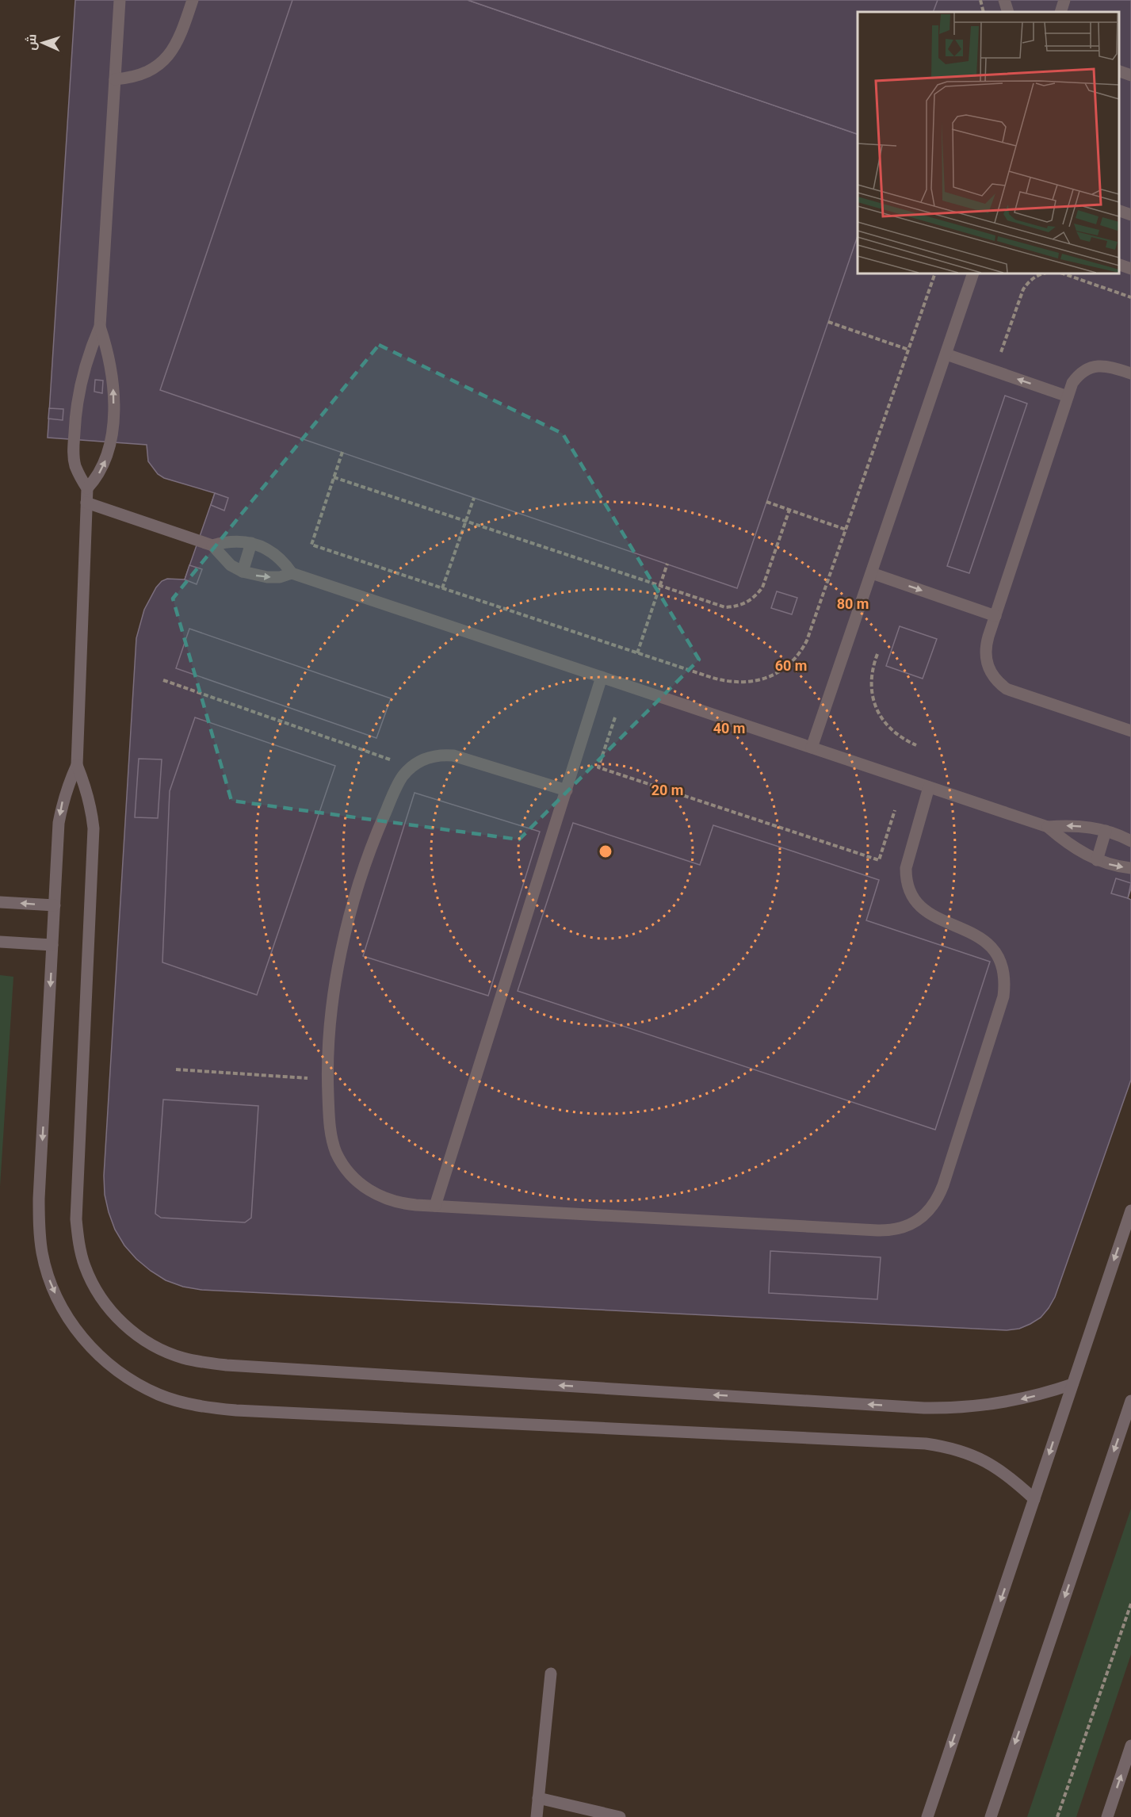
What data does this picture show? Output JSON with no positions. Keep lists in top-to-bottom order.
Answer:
{
  "north": "left",
  "rings": [
    "80 m",
    "60 m",
    "40 m",
    "20 m"
  ]
}
